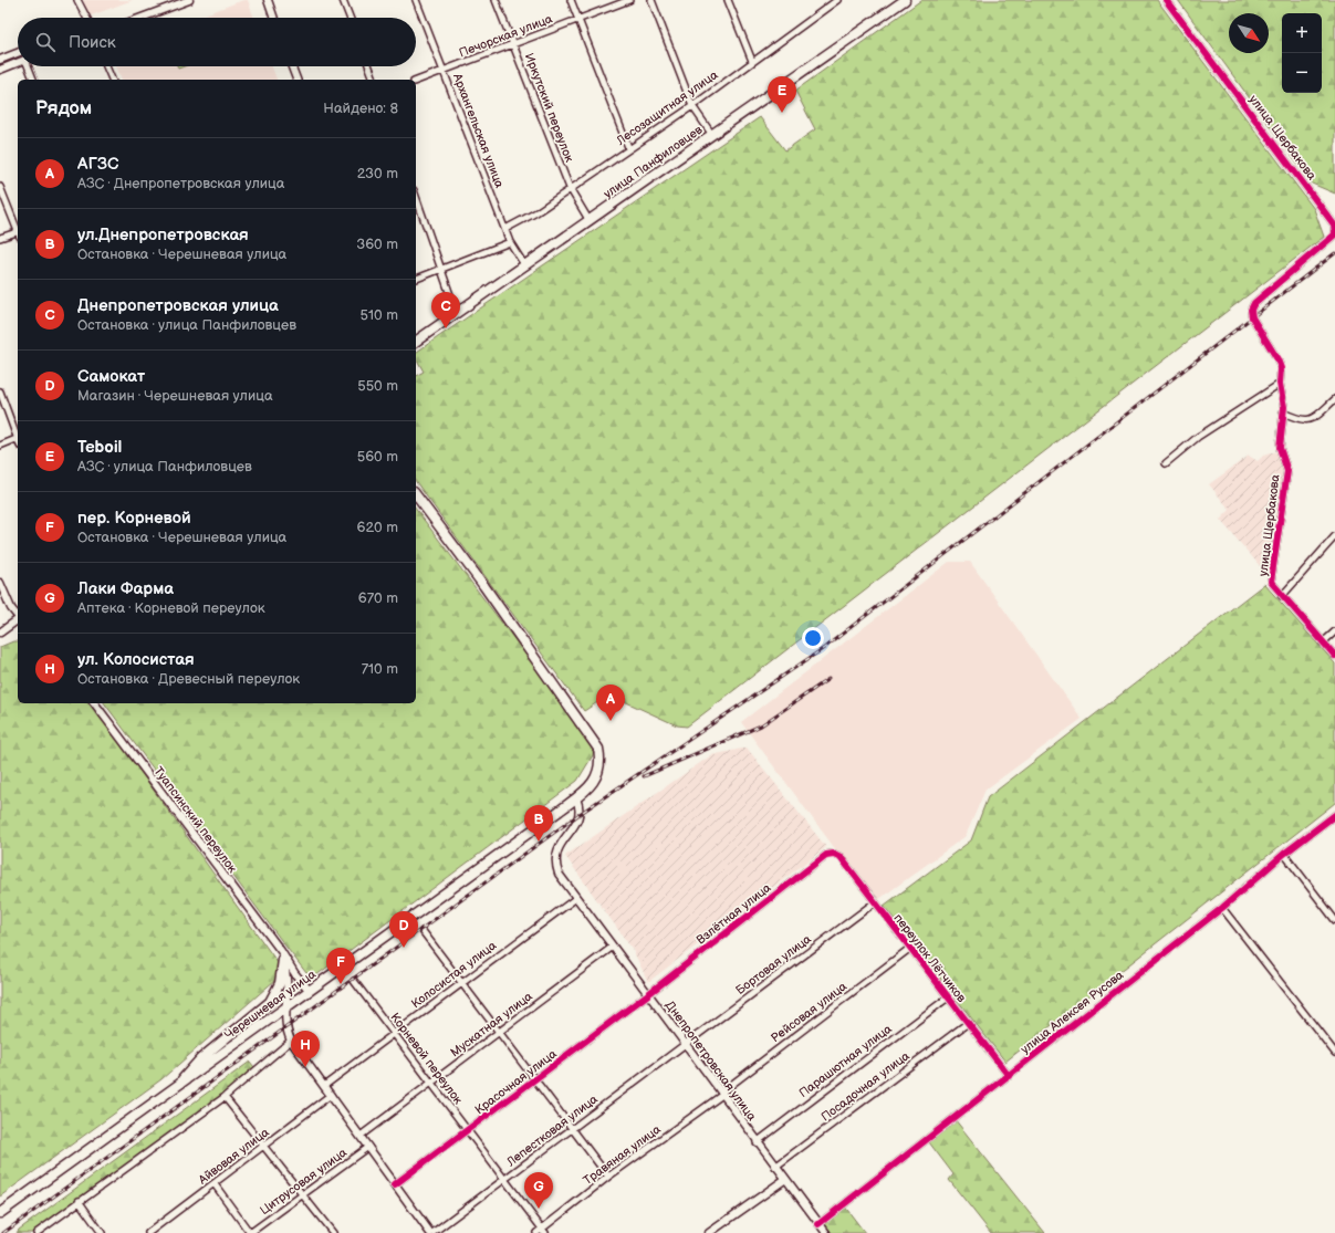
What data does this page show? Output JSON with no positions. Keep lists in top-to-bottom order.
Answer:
{
  "streets": {
    "main road": ["улица Панфиловцев", "Черешневая улица"],
    "street": [
      "Печорская улица",
      "Иркутский переулок",
      "Лесозащитная улица",
      "Архангельская улица",
      "улица Щербакова",
      "Туапсинский переулок",
      "Взлётная улица",
      "переулок Лётчиков",
      "Бортовая улица",
      "Колосистая улица",
      "Рейсовая улица",
      "улица Алексея Русова",
      "Мускатная улица",
      "Корневой переулок",
      "Днепропетровская улица",
      "Парашютная улица",
      "Красочная улица",
      "Посадочная улица",
      "Лепестковая улица",
      "Травяная улица",
      "Айвовая улица",
      "Цитрусовая улица"
    ]
  },
  "crossings": [
    ["Печорская улица", "Иркутский переулок"],
    ["Печорская улица", "Архангельская улица"],
    ["Иркутский переулок", "Лесозащитная улица"],
    ["Иркутский переулок", "улица Панфиловцев"],
    ["Лесозащитная улица", "Архангельская улица"],
    ["Архангельская улица", "улица Панфиловцев"],
    ["Туапсинский переулок", "Колосистая улица"],
    ["Туапсинский переулок", "Черешневая улица"],
    ["Туапсинский переулок", "Мускатная улица"],
    ["Туапсинский переулок", "Красочная улица"],
    ["Туапсинский переулок", "Лепестковая улица"],
    ["Туапсинский переулок", "Айвовая улица"],
    ["Туапсинский переулок", "Цитрусовая улица"],
    ["Взлётная улица", "переулок Лётчиков"],
    ["Взлётная улица", "Днепропетровская улица"],
    ["Взлётная улица", "Красочная улица"],
    ["переулок Лётчиков", "Бортовая улица"],
    ["переулок Лётчиков", "Рейсовая улица"],
    ["переулок Лётчиков", "улица Алексея Русова"],
    ["переулок Лётчиков", "Парашютная улица"],
    ["переулок Лётчиков", "Посадочная улица"],
    ["Бортовая улица", "Днепропетровская улица"],
    ["Бортовая улица", "Лепестковая улица"],
    ["Колосистая улица", "Корневой переулок"],
    ["Колосистая улица", "Днепропетровская улица"],
    ["Черешневая улица", "Днепропетровская улица"],
    ["Рейсовая улица", "Днепропетровская улица"],
    ["Рейсовая улица", "Травяная улица"],
    ["улица Алексея Русова", "Днепропетровская улица"],
    ["Мускатная улица", "Корневой переулок"],
    ["Мускатная улица", "Днепропетровская улица"],
    ["Корневой переулок", "Красочная улица"],
    ["Корневой переулок", "Лепестковая улица"],
    ["Корневой переулок", "Травяная улица"],
    ["Днепропетровская улица", "Парашютная улица"],
    ["Днепропетровская улица", "Красочная улица"],
    ["Днепропетровская улица", "Посадочная улица"],
    ["Днепропетровская улица", "Лепестковая улица"],
    ["Днепропетровская улица", "Травяная улица"]
  ],
  "north": "bottom right",
  "page": {
    "map_buttons": ["+", "−"],
    "search": "Поиск",
    "pins": [
      "E",
      "C",
      "A",
      "B",
      "D",
      "F",
      "H",
      "G"
    ],
    "heading": ["Рядом", "Найдено: 8"],
    "list": [
      {
        "mark": "A",
        "name": "АГЗС",
        "note": "АЗС · Днепропетровская улица",
        "value": "230 m"
      },
      {
        "mark": "B",
        "name": "ул.Днепропетровская",
        "note": "Остановка · Черешневая улица",
        "value": "360 m"
      },
      {
        "mark": "C",
        "name": "Днепропетровская улица",
        "note": "Остановка · улица Панфиловцев",
        "value": "510 m"
      },
      {
        "mark": "D",
        "name": "Самокат",
        "note": "Магазин · Черешневая улица",
        "value": "550 m"
      },
      {
        "mark": "E",
        "name": "Teboil",
        "note": "АЗС · улица Панфиловцев",
        "value": "560 m"
      },
      {
        "mark": "F",
        "name": "пер. Корневой",
        "note": "Остановка · Черешневая улица",
        "value": "620 m"
      },
      {
        "mark": "G",
        "name": "Лаки Фарма",
        "note": "Аптека · Корневой переулок",
        "value": "670 m"
      },
      {
        "mark": "H",
        "name": "ул. Колосистая",
        "note": "Остановка · Древесный переулок",
        "value": "710 m"
      }
    ]
  }
}
